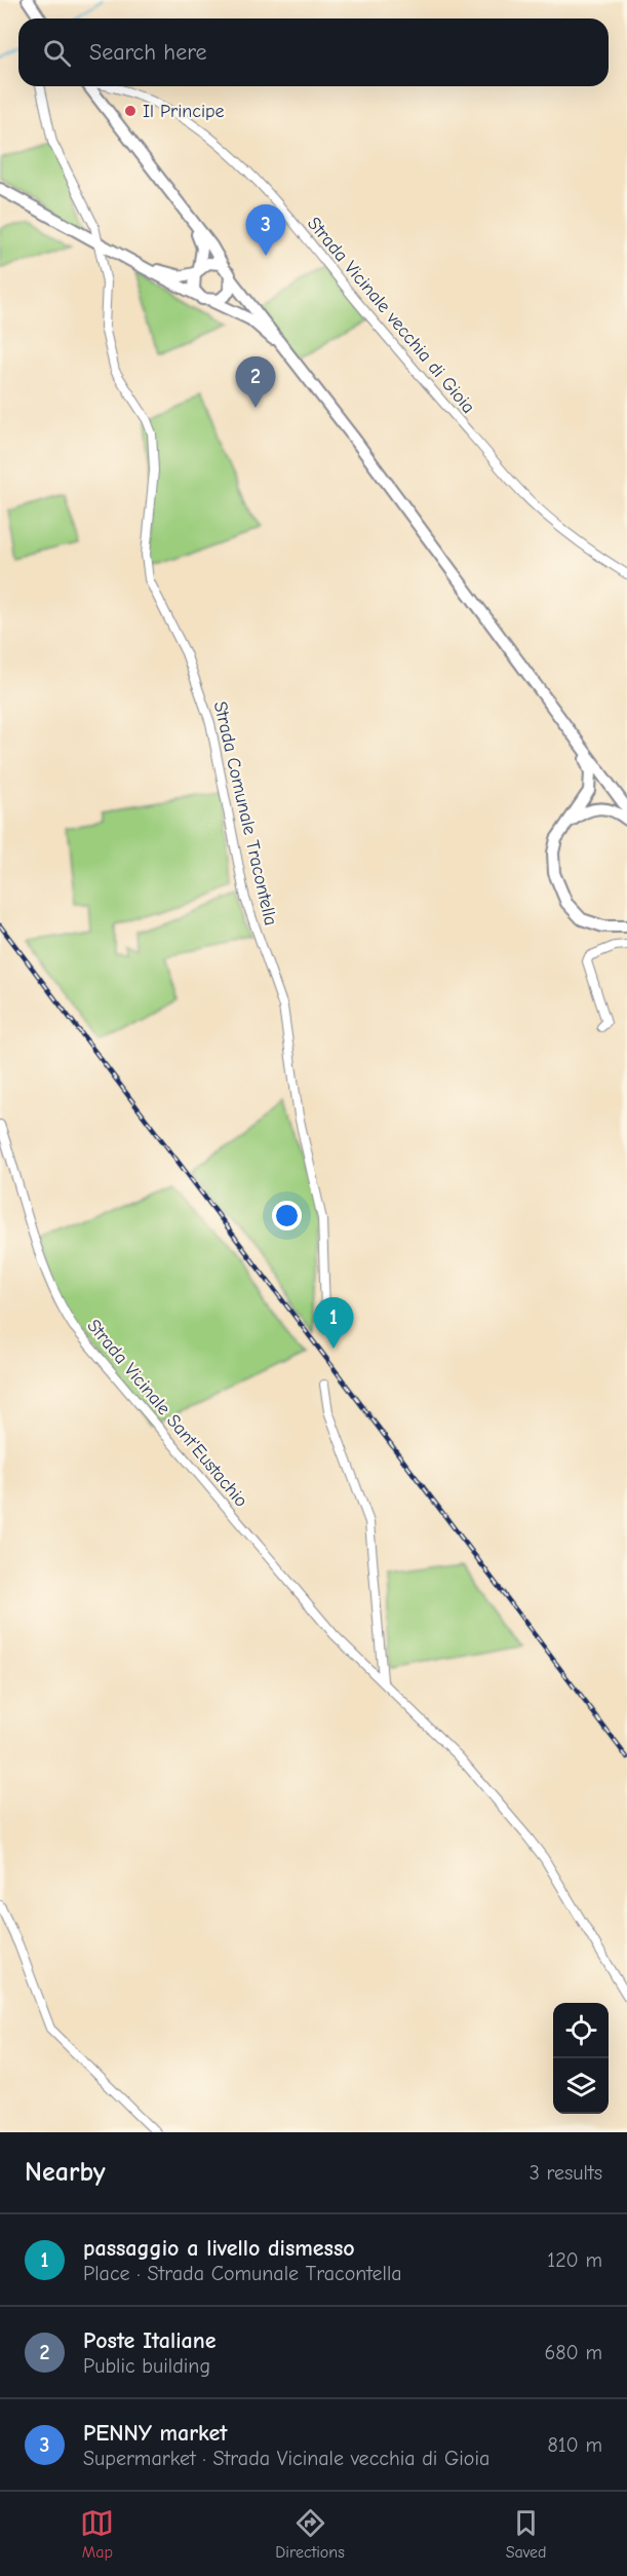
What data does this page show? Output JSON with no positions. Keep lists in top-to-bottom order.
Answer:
{
  "streets": {
    "street": ["Strada Vicinale vecchia di Gioia", "Strada Comunale Tracontella", "Strada Vicinale Sant'Eustachio"]
  },
  "places": ["Il Principe"],
  "page": {
    "search": "Search here",
    "pins": ["3", "2", "1"],
    "heading": ["Nearby", "3 results"],
    "list": [
      {
        "mark": "1",
        "name": "passaggio a livello dismesso",
        "note": "Place · Strada Comunale Tracontella",
        "value": "120 m"
      },
      {
        "mark": "2",
        "name": "Poste Italiane",
        "note": "Public building",
        "value": "680 m"
      },
      {
        "mark": "3",
        "name": "PENNY market",
        "note": "Supermarket · Strada Vicinale vecchia di Gioia",
        "value": "810 m"
      }
    ],
    "nav": ["Map", "Directions", "Saved"]
  }
}
